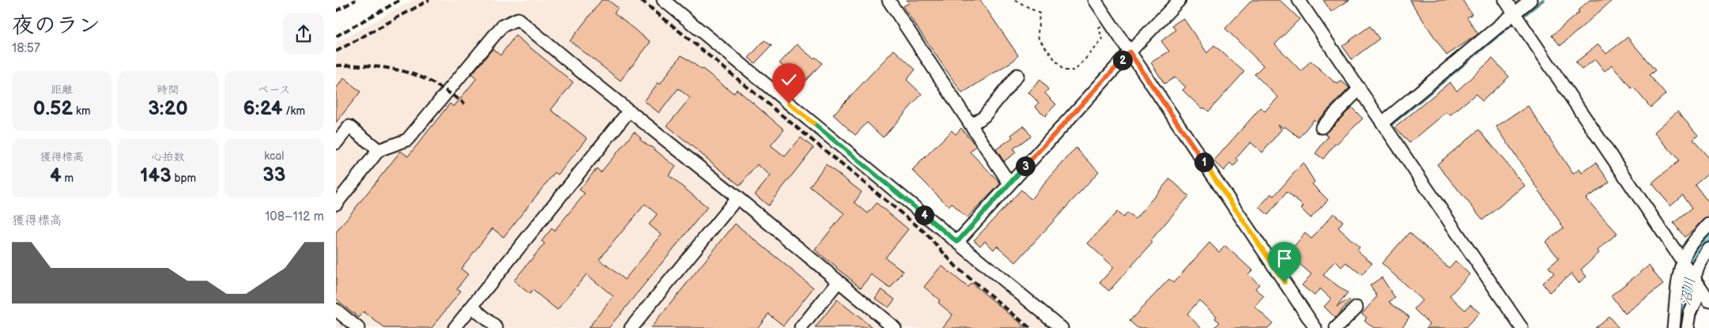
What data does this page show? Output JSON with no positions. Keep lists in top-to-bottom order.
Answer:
{
  "water": ["沼川"],
  "page": {
    "heading": ["夜のラン", "18:57"],
    "pins": [
      "2",
      "1",
      "3",
      "4"
    ],
    "stats": [
      ["距離", "0.52 km"],
      ["時間", "3:20"],
      ["ペース", "6:24 /km"],
      ["獲得標高", "4 m"],
      ["心拍数", "143 bpm"],
      ["kcal", "33"]
    ],
    "chart": ["獲得標高", "108–112 m"]
  }
}
